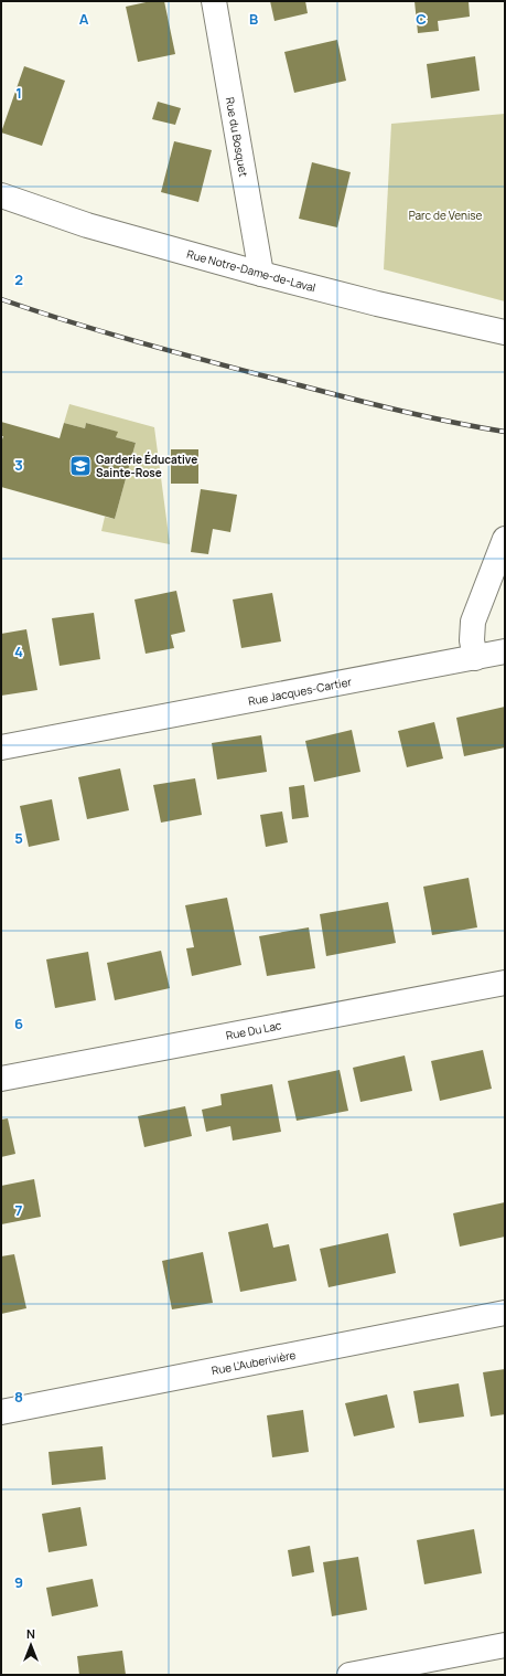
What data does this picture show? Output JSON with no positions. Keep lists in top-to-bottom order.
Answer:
{
  "streets": {
    "street": [
      "Rue du Bosquet",
      "Rue Notre-Dame-de-Laval",
      "Rue Jacques-Cartier",
      "Rue Du Lac",
      "Rue L'Auberivière"
    ]
  },
  "crossings": [
    ["Rue du Bosquet", "Rue Notre-Dame-de-Laval"]
  ],
  "parks": ["Parc de Venise"],
  "places": {
    "school or university": ["Garderie Éducative Sainte-Rose"]
  },
  "north": "top",
  "grid": {
    "columns": ["A", "B", "C"],
    "rows": [
      "1",
      "2",
      "3",
      "4",
      "5",
      "6",
      "7",
      "8",
      "9"
    ]
  }
}
